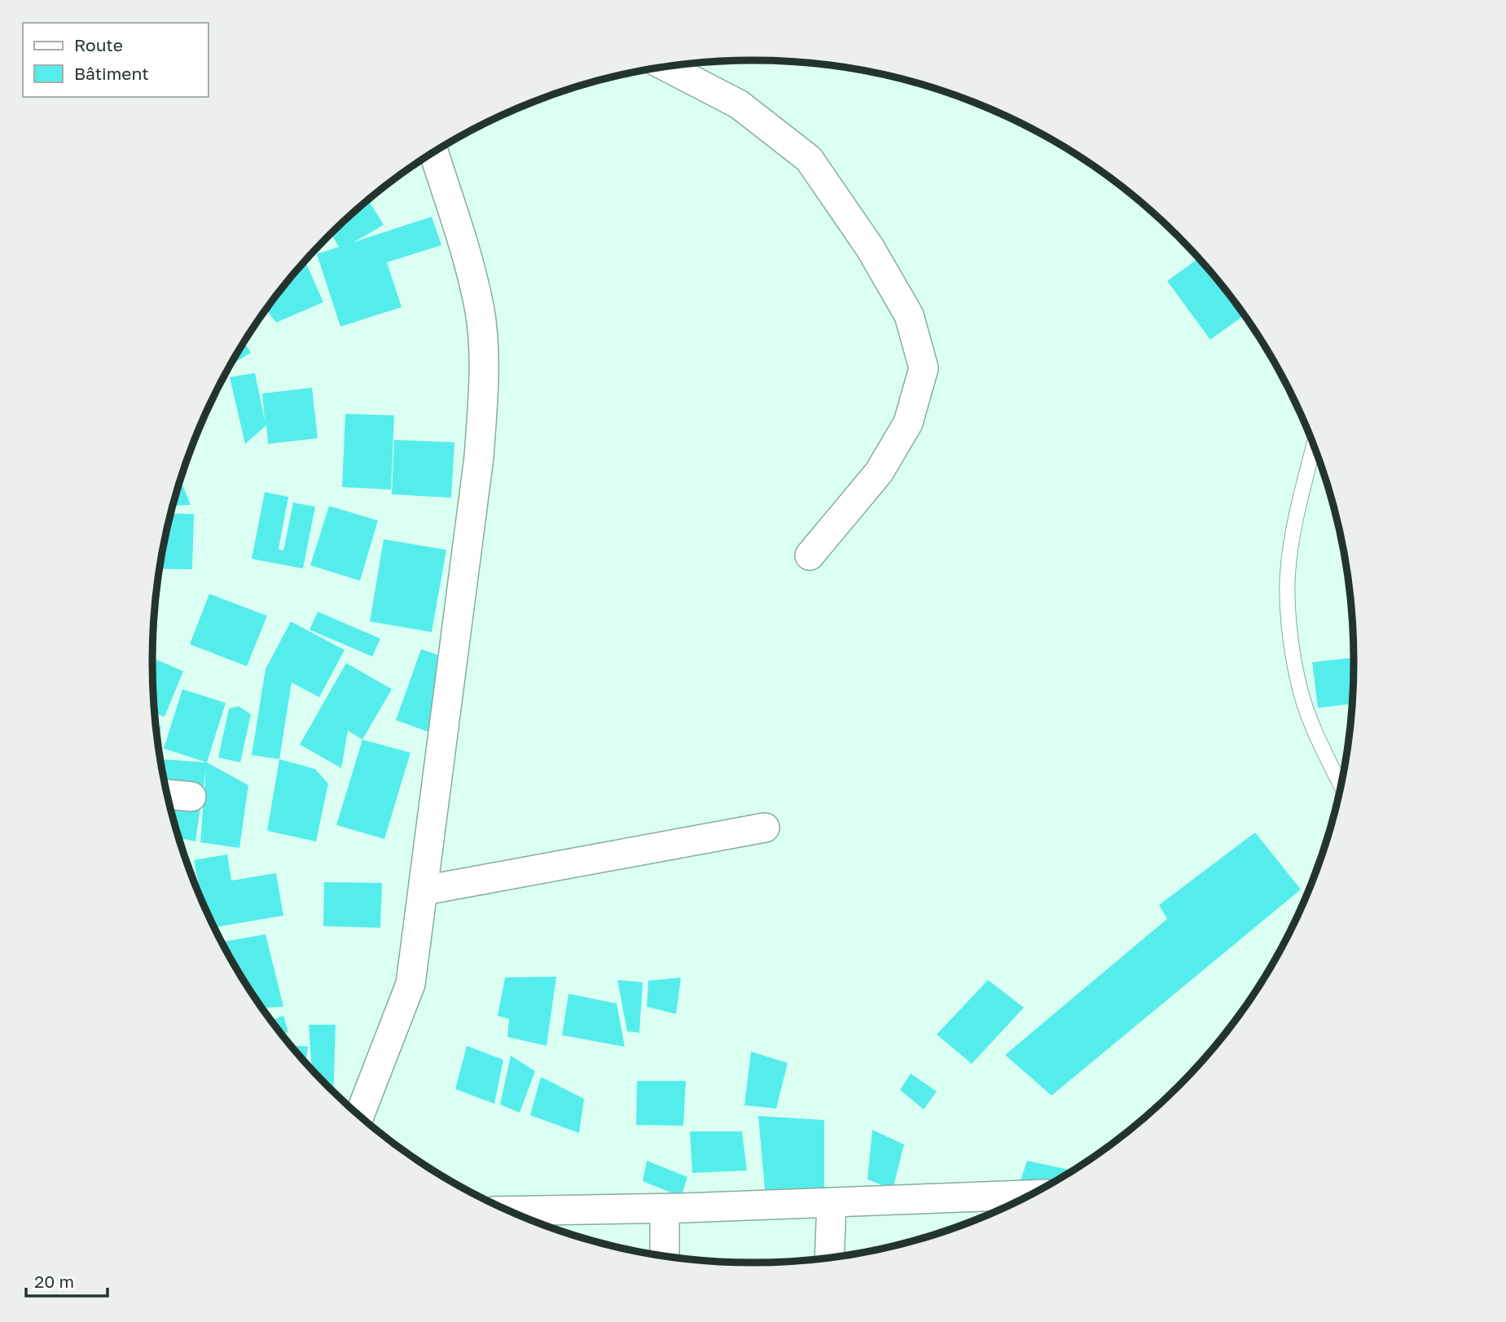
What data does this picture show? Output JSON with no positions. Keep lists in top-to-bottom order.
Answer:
{
  "legend": ["Route", "Bâtiment"],
  "scale_bar": "20 m"
}
